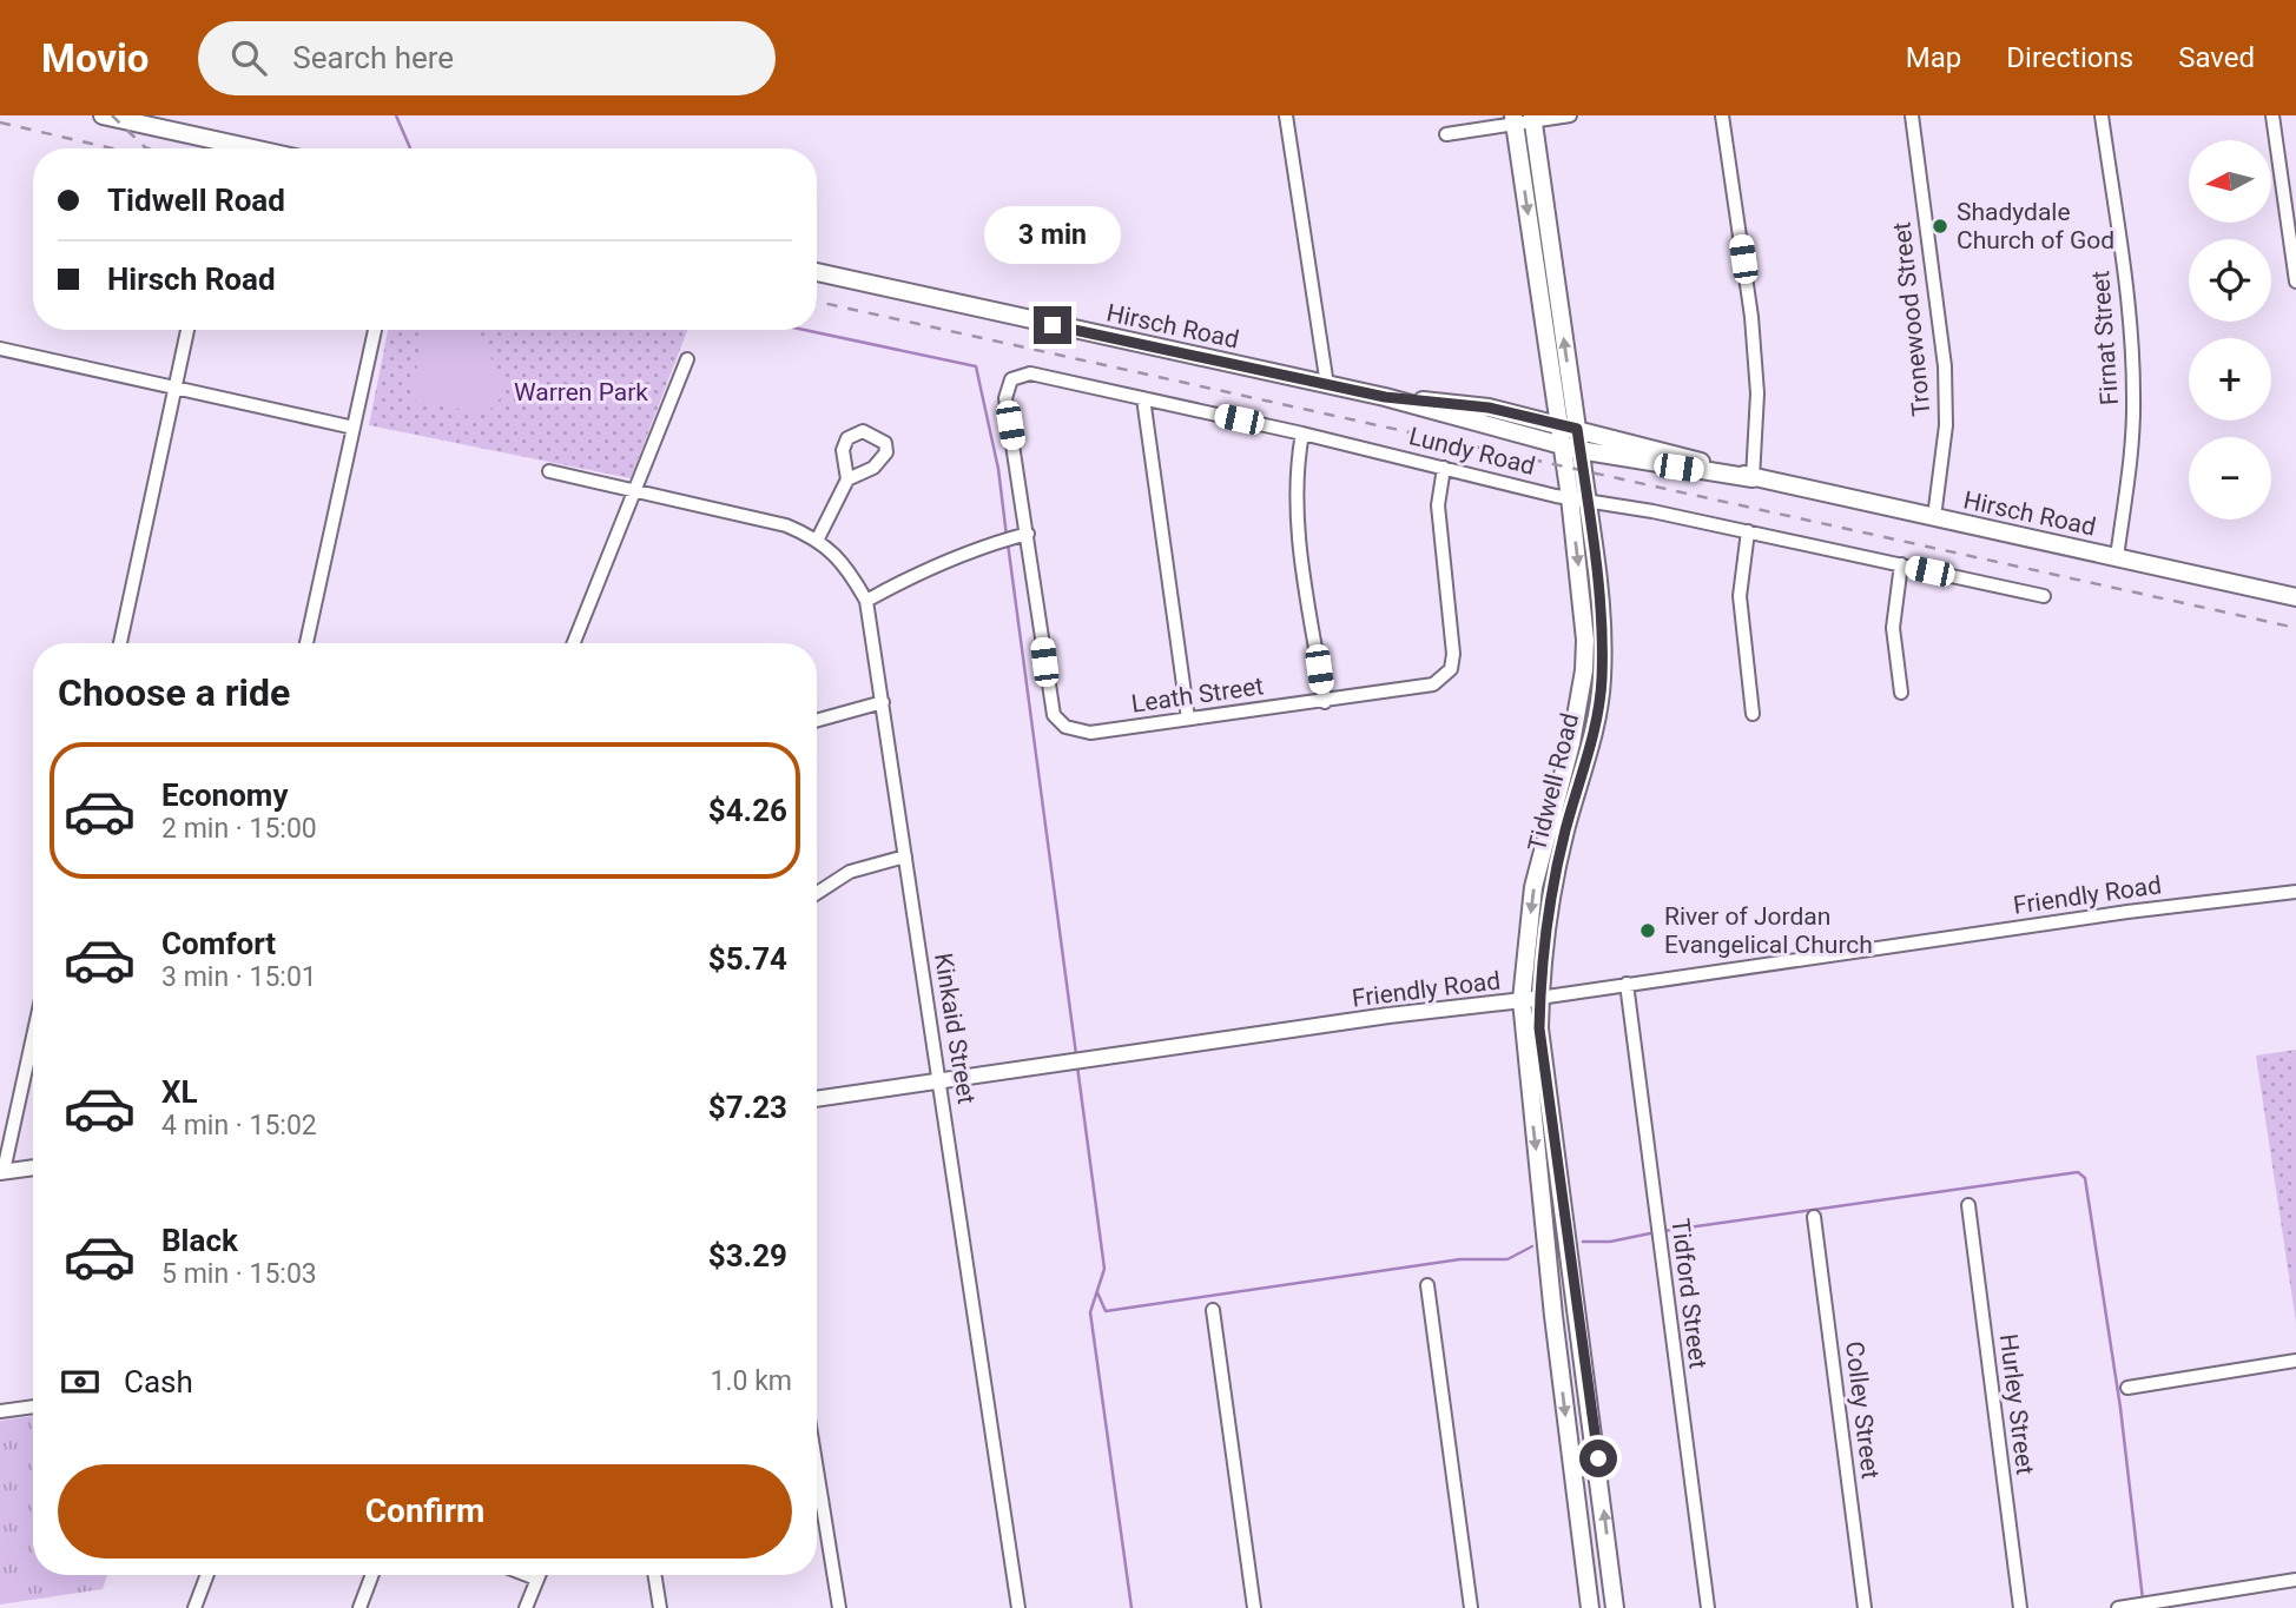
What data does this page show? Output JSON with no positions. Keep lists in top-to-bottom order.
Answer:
{
  "streets": {
    "main road": ["Hirsch Road", "Tidwell Road"],
    "street": [
      "Tronewood Street",
      "Firnat Street",
      "Lundy Road",
      "Leath Street",
      "Friendly Road",
      "Kinkaid Street",
      "Tidford Street",
      "Hurley Street",
      "Colley Street"
    ]
  },
  "crossings": [
    ["Tronewood Street", "Hirsch Road"],
    ["Hirsch Road", "Firnat Street"],
    ["Hirsch Road", "Tidwell Road"],
    ["Lundy Road", "Leath Street"],
    ["Lundy Road", "Tidwell Road"],
    ["Tidwell Road", "Friendly Road"],
    ["Friendly Road", "Kinkaid Street"],
    ["Friendly Road", "Tidford Street"]
  ],
  "parks": ["Warren Park"],
  "places": ["Shadydale Church of God", "River of Jordan Evangelical Church"],
  "north": "left",
  "page": {
    "header": "Movio",
    "search": "Search here",
    "nav": ["Map", "Directions", "Saved"],
    "map_buttons": ["+", "−"],
    "banner": ["Tidwell Road", "Hirsch Road"],
    "bubble": "3 min",
    "heading": "Choose a ride",
    "list": [
      {
        "name": "Economy",
        "note": "2 min · 15:00",
        "value": "$4.26"
      },
      {
        "name": "Comfort",
        "note": "3 min · 15:01",
        "value": "$5.74"
      },
      {
        "name": "XL",
        "note": "4 min · 15:02",
        "value": "$7.23"
      },
      {
        "name": "Black",
        "note": "5 min · 15:03",
        "value": "$3.29"
      }
    ],
    "pay": ["Cash", "1.0 km"],
    "buttons": "Confirm"
  }
}
